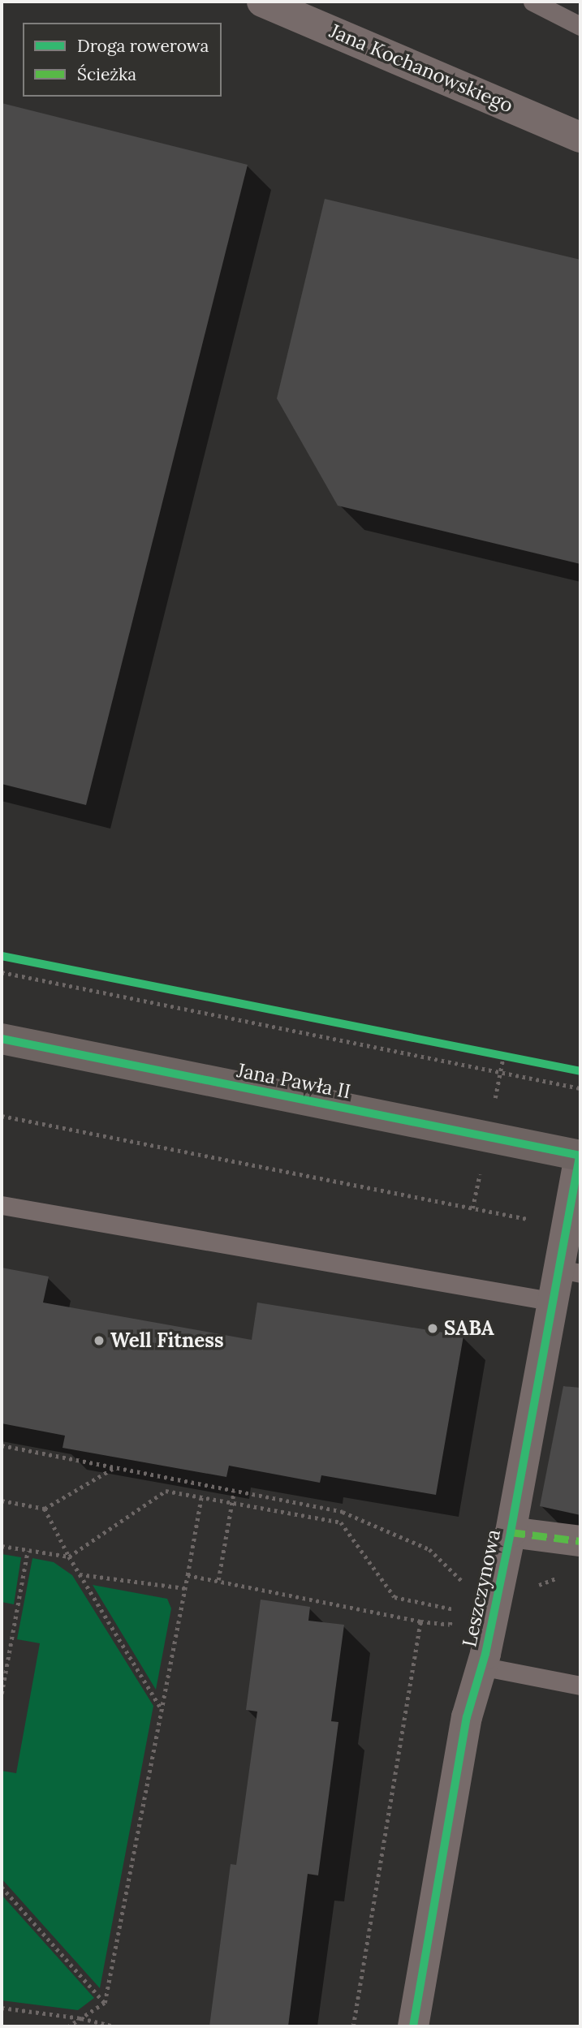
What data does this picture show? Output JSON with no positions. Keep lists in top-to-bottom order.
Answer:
{
  "streets": {
    "street": ["Jana Kochanowskiego", "Jana Pawła II", "Leszczynowa"]
  },
  "crossings": [
    ["Jana Pawła II", "Leszczynowa"]
  ],
  "places": ["SABA", "Well Fitness"],
  "legend": ["Droga rowerowa", "Ścieżka"]
}
